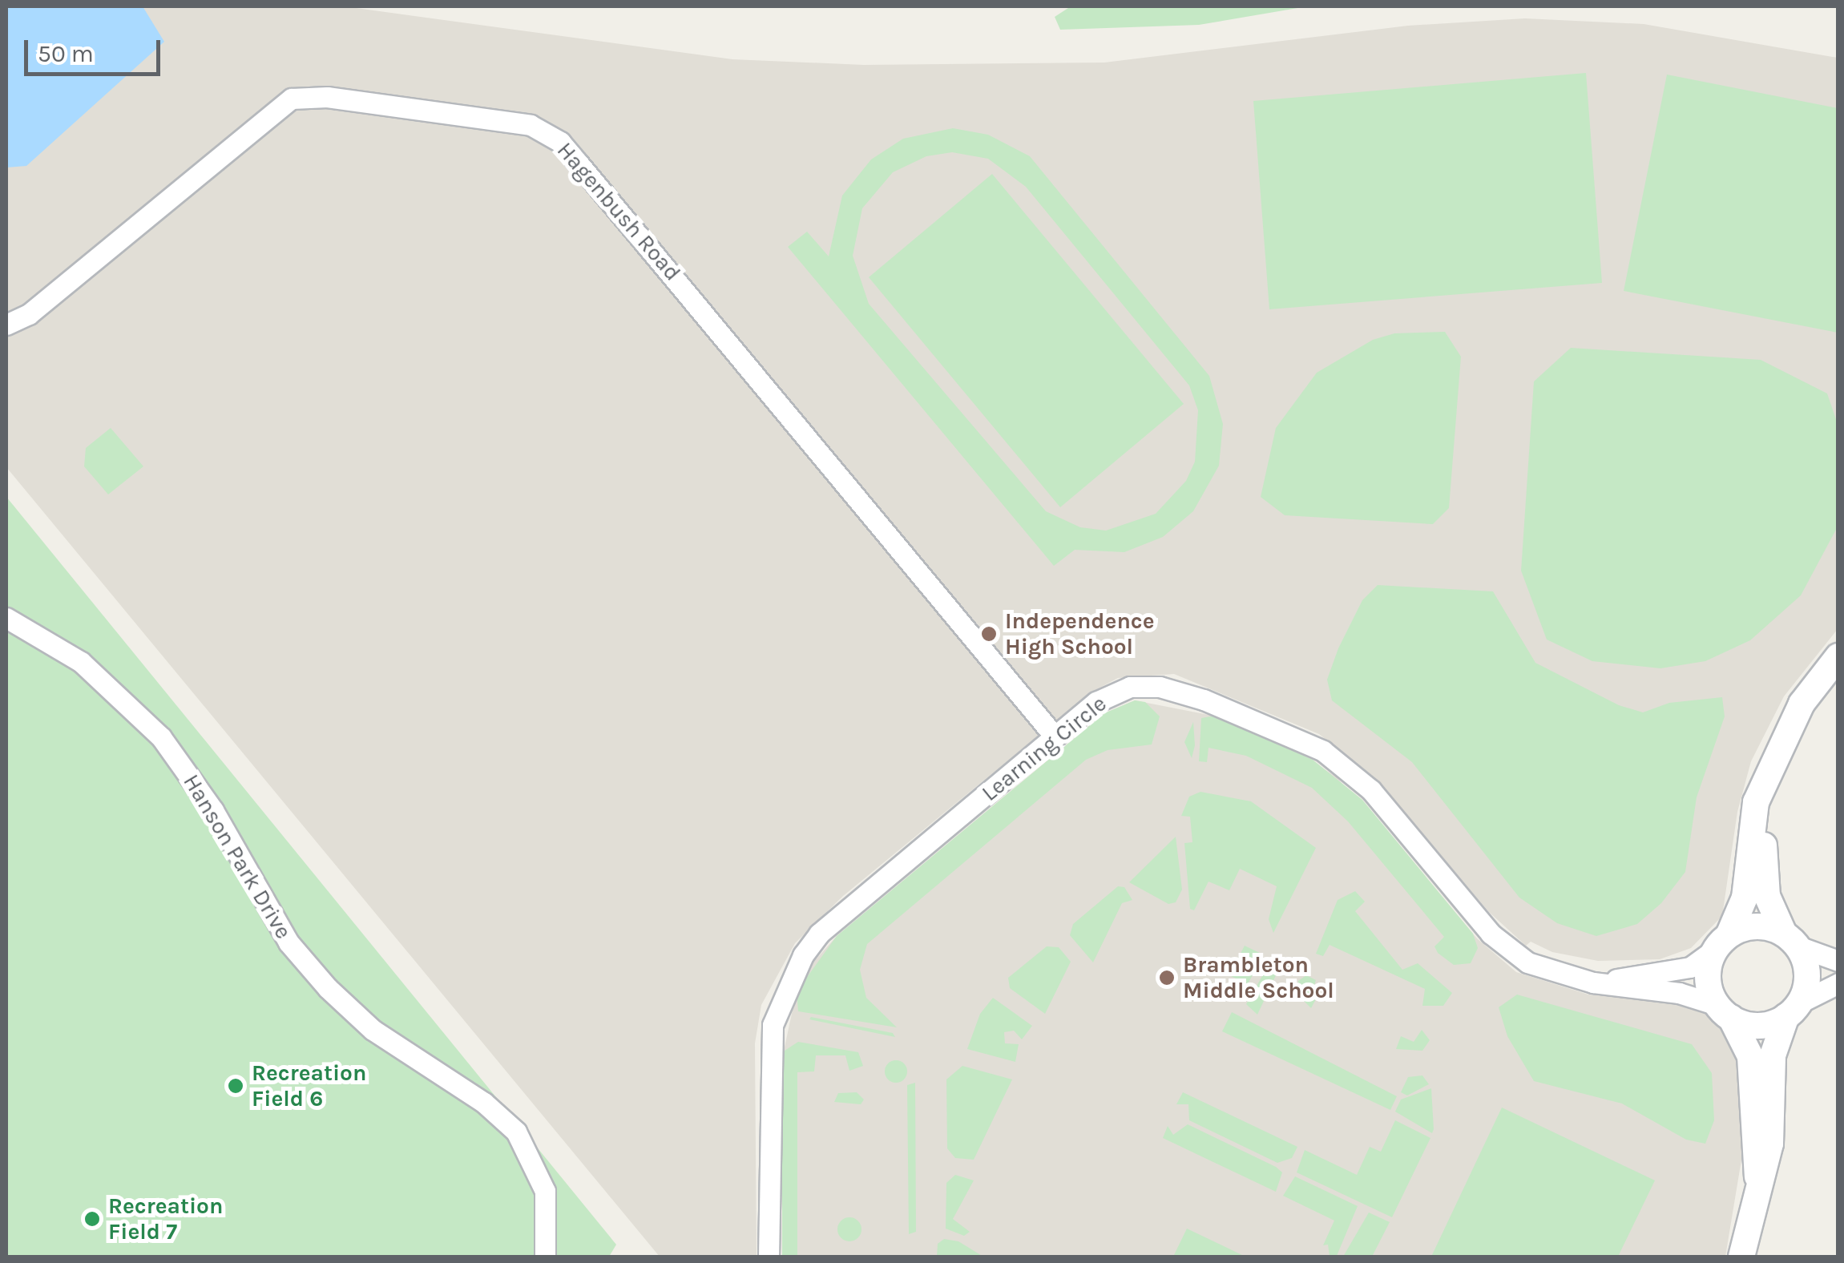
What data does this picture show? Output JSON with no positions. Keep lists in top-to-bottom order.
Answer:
{
  "streets": {
    "street": ["Hagenbush Road", "Learning Circle", "Hanson Park Drive"]
  },
  "crossings": [
    ["Hagenbush Road", "Learning Circle"]
  ],
  "places": [
    "Independence High School",
    "Brambleton Middle School",
    "Recreation Field 6",
    "Recreation Field 7"
  ],
  "scale_bar": "50 m"
}
